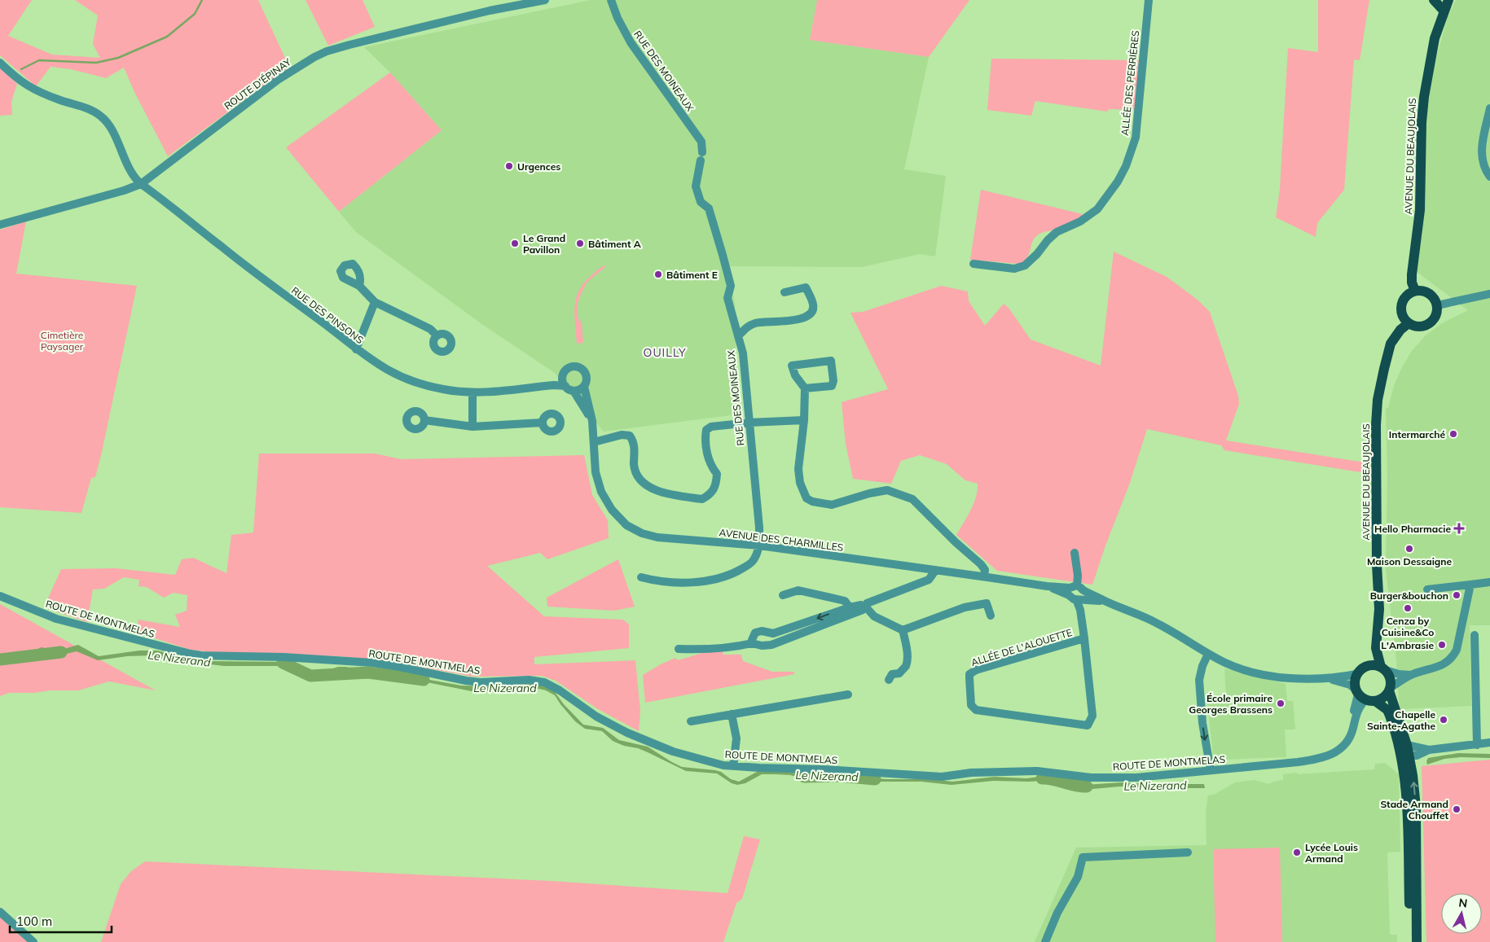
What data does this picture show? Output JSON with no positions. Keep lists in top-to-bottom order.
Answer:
{
  "streets": {
    "main road": ["AVENUE DU BEAUJOLAIS"],
    "street": [
      "RUE DES MOINEAUX",
      "ALLÉE DES PERRIÈRES",
      "ROUTE D'ÉPINAY",
      "RUE DES PINSONS",
      "AVENUE DES CHARMILLES",
      "ROUTE DE MONTMELAS",
      "ALLÉE DE L'ALOUETTE"
    ]
  },
  "crossings": [
    ["RUE DES MOINEAUX", "AVENUE DES CHARMILLES"],
    ["ROUTE D'ÉPINAY", "RUE DES PINSONS"],
    ["AVENUE DU BEAUJOLAIS", "AVENUE DES CHARMILLES"],
    ["AVENUE DU BEAUJOLAIS", "ROUTE DE MONTMELAS"],
    ["RUE DES PINSONS", "AVENUE DES CHARMILLES"],
    ["AVENUE DES CHARMILLES", "ROUTE DE MONTMELAS"]
  ],
  "districts": ["OUILLY"],
  "water": ["Le Nizerand"],
  "parks": ["Cimetière Paysager"],
  "places": {
    "other": [
      "Urgences",
      "Le Grand Pavillon",
      "Bâtiment A",
      "Bâtiment E",
      "Intermarché",
      "Maison Dessaigne",
      "Burger&bouchon",
      "Cenza by Cuisine&Co",
      "L'Ambrasie",
      "École primaire Georges Brassens",
      "Chapelle Sainte-Agathe",
      "Stade Armand Chouffet",
      "Lycée Louis Armand"
    ],
    "health": ["Hello Pharmacie"]
  },
  "scale_bar": "100 m",
  "north": "top"
}
